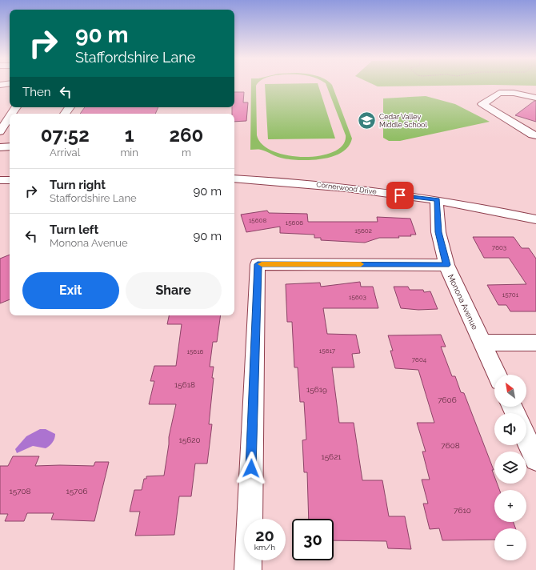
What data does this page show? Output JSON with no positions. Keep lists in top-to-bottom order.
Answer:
{
  "streets": {
    "street": ["Cornerwood Drive", "Monona Avenue"]
  },
  "crossings": [
    ["Cornerwood Drive", "Monona Avenue"]
  ],
  "places": {
    "school or university": ["Cedar Valley Middle School"]
  },
  "house_numbers": [
    "15608",
    "15606",
    "15602",
    "7603",
    "15701",
    "15603",
    "15617",
    "15616",
    "7604",
    "15618",
    "15619",
    "7606",
    "15620",
    "7608",
    "15621",
    "15708",
    "15706",
    "7610"
  ],
  "north": "top left",
  "page": {
    "turn": ["90 m", "Staffordshire Lane"],
    "then": "Then",
    "eta": [
      "07:52",
      "Arrival",
      "1",
      "min",
      "260",
      "m"
    ],
    "list": [
      {
        "name": "Turn right",
        "note": "Staffordshire Lane",
        "value": "90 m"
      },
      {
        "name": "Turn left",
        "note": "Monona Avenue",
        "value": "90 m"
      }
    ],
    "buttons": ["Exit", "Share"],
    "map_buttons": ["+", "−"],
    "speed": "20 km/h",
    "limit": "30"
  }
}
